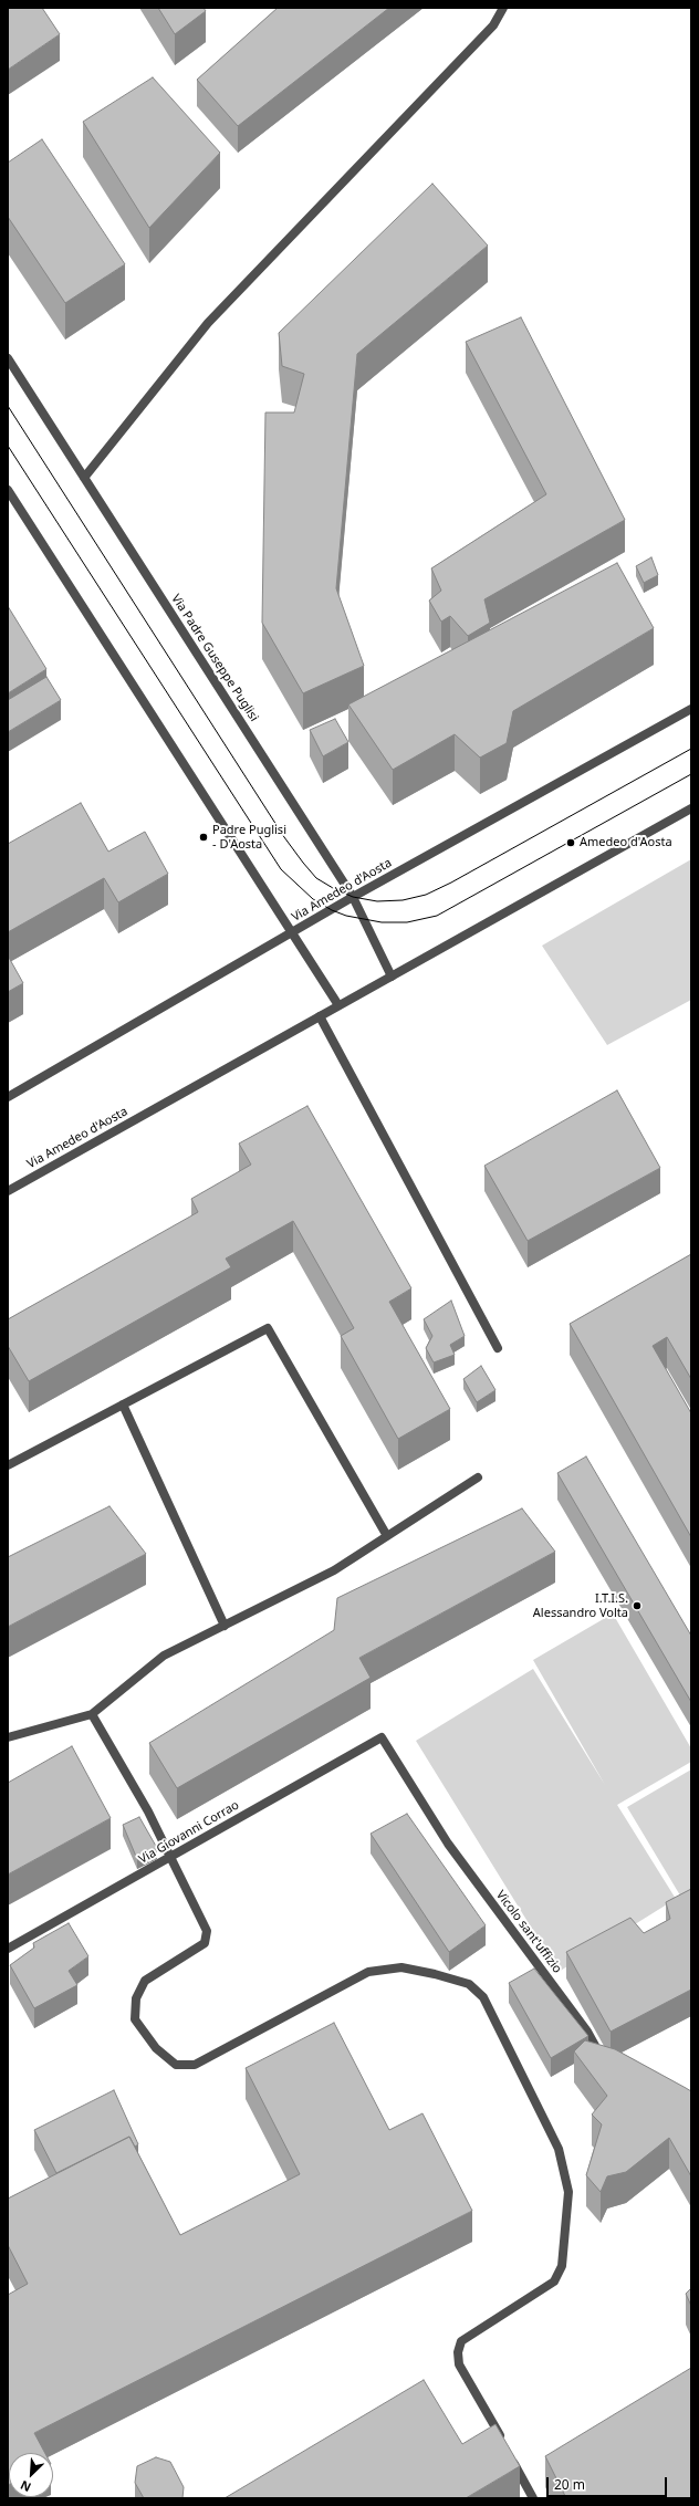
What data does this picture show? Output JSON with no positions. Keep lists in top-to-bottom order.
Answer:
{
  "streets": {
    "street": [
      "Via Padre Guseppe Puglisi",
      "Via Amedeo d'Aosta",
      "Via Giovanni Corrao",
      "Vicolo sant'uffizio"
    ]
  },
  "crossings": [
    ["Via Padre Guseppe Puglisi", "Via Amedeo d'Aosta"],
    ["Via Giovanni Corrao", "Vicolo sant'uffizio"]
  ],
  "places": ["Padre Puglisi - D'Aosta", "Amedeo d'Aosta", "I.T.I.S. Alessandro Volta"],
  "scale_bar": "20 m",
  "north": "bottom left"
}
